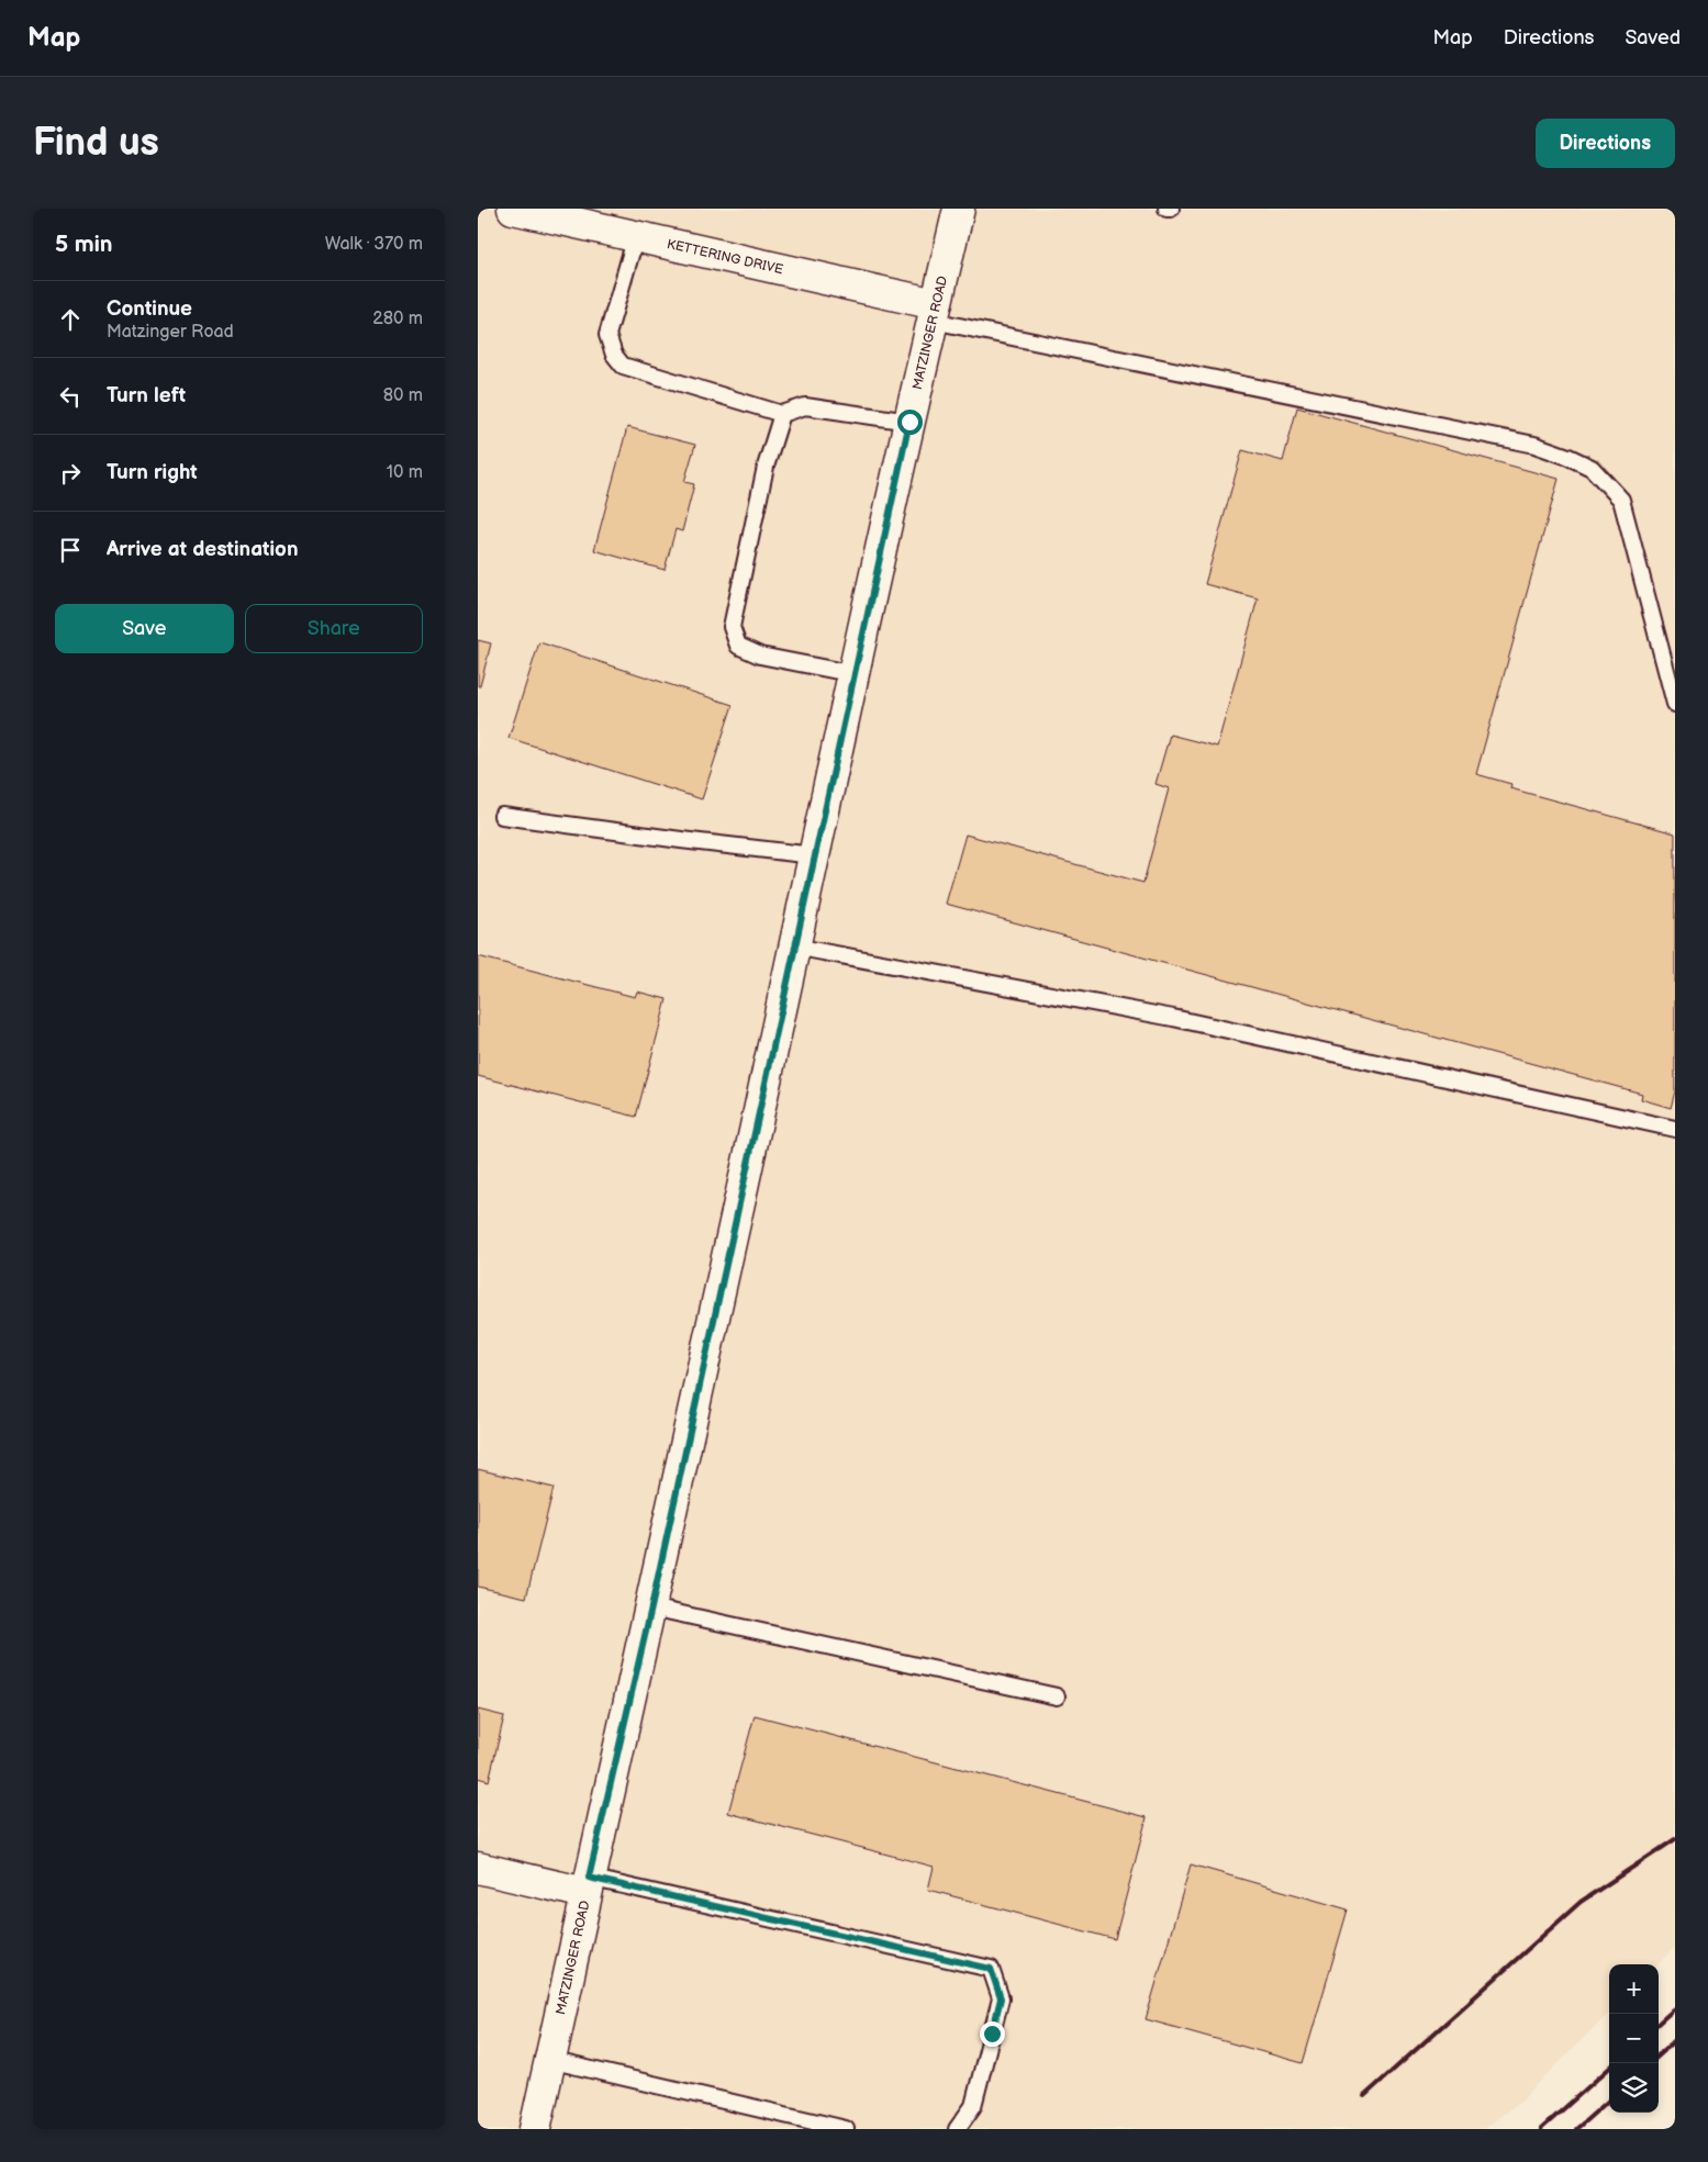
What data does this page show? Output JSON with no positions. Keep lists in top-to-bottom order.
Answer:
{
  "streets": {
    "street": ["KETTERING DRIVE", "MATZINGER ROAD"]
  },
  "crossings": [
    ["KETTERING DRIVE", "MATZINGER ROAD"]
  ],
  "page": {
    "header": "Map",
    "nav": ["Map", "Directions", "Saved"],
    "buttons": [
      "Directions",
      ["Save", "Share"]
    ],
    "title": "Find us",
    "heading": ["5 min", "Walk · 370 m"],
    "list": [
      ["Continue", "Matzinger Road", "280 m"],
      ["Turn left", "80 m"],
      ["Turn right", "10 m"],
      "Arrive at destination"
    ],
    "map_buttons": ["+", "−"]
  }
}
